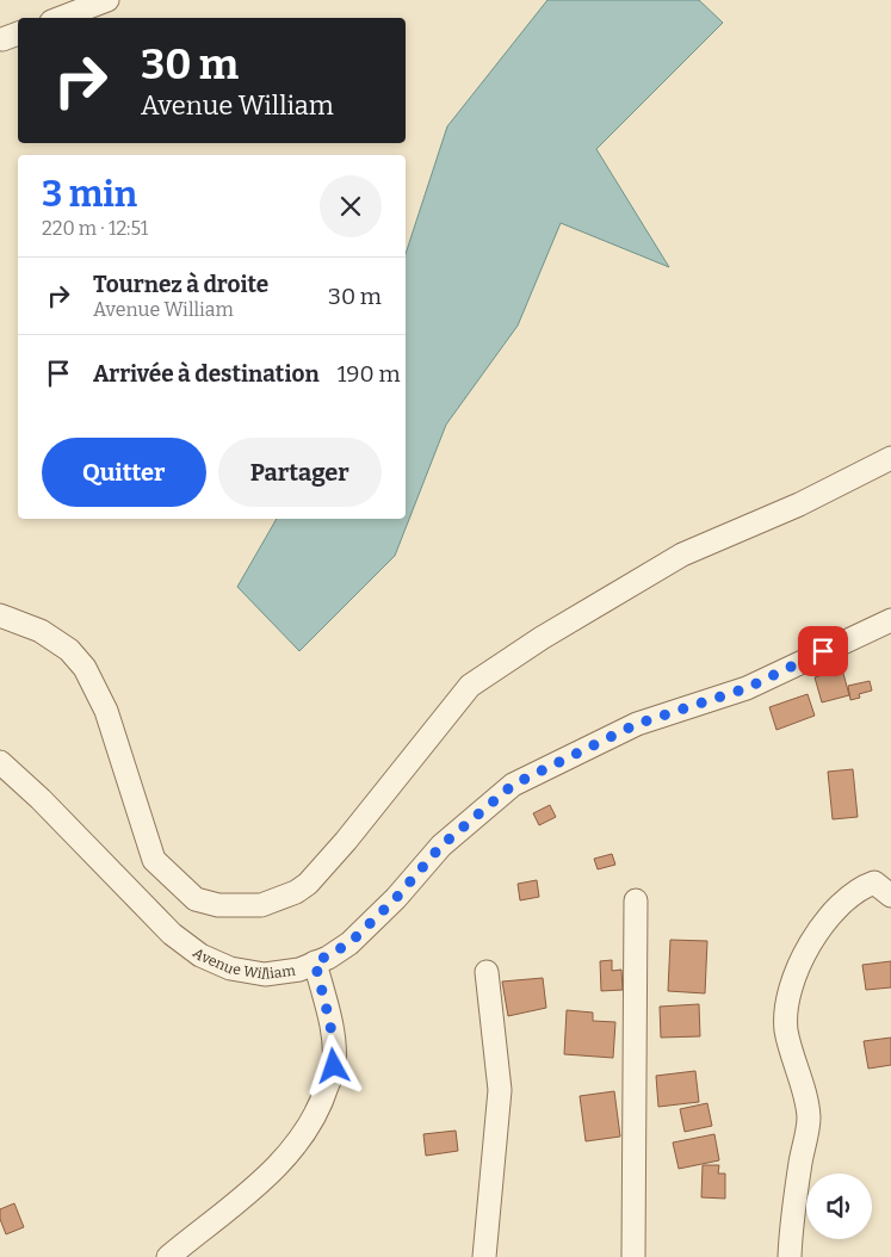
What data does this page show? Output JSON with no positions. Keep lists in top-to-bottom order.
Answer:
{
  "streets": {
    "street": ["Avenue William"]
  },
  "page": {
    "turn": ["30 m", "Avenue William"],
    "heading": ["3 min", "220 m · 12:51"],
    "list": [
      {
        "name": "Tournez à droite",
        "note": "Avenue William",
        "value": "30 m"
      },
      {
        "name": "Arrivée à destination",
        "value": "190 m"
      }
    ],
    "buttons": ["Quitter", "Partager"]
  }
}
